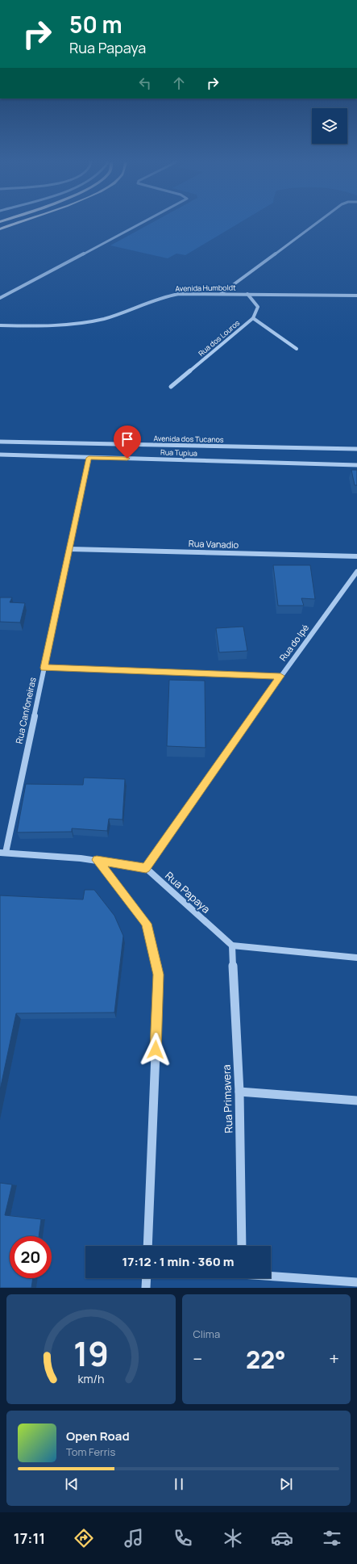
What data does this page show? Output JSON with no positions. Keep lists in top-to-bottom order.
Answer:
{
  "streets": {
    "street": [
      "Avenida Humboldt",
      "Rua dos Louros",
      "Avenida dos Tucanos",
      "Rua Tupiua",
      "Rua Vanadio",
      "Rua do Ipé",
      "Rua Canfoneiras",
      "Rua Papaya",
      "Rua Primavera"
    ]
  },
  "crossings": [
    ["Rua Tupiua", "Rua Canfoneiras"],
    ["Rua Vanadio", "Rua Canfoneiras"],
    ["Rua do Ipé", "Rua Papaya"],
    ["Rua Papaya", "Rua Primavera"]
  ],
  "page": {
    "turn": ["50 m", "Rua Papaya"],
    "limit": "20",
    "trip": "17:12 · 1 min · 360 m",
    "tile": "Clima",
    "heat": ["−", "22°", "+"],
    "song": ["Open Road", "Tom Ferris"],
    "tabs": "17:11",
    "gauge": ["19", "km/h"]
  }
}
